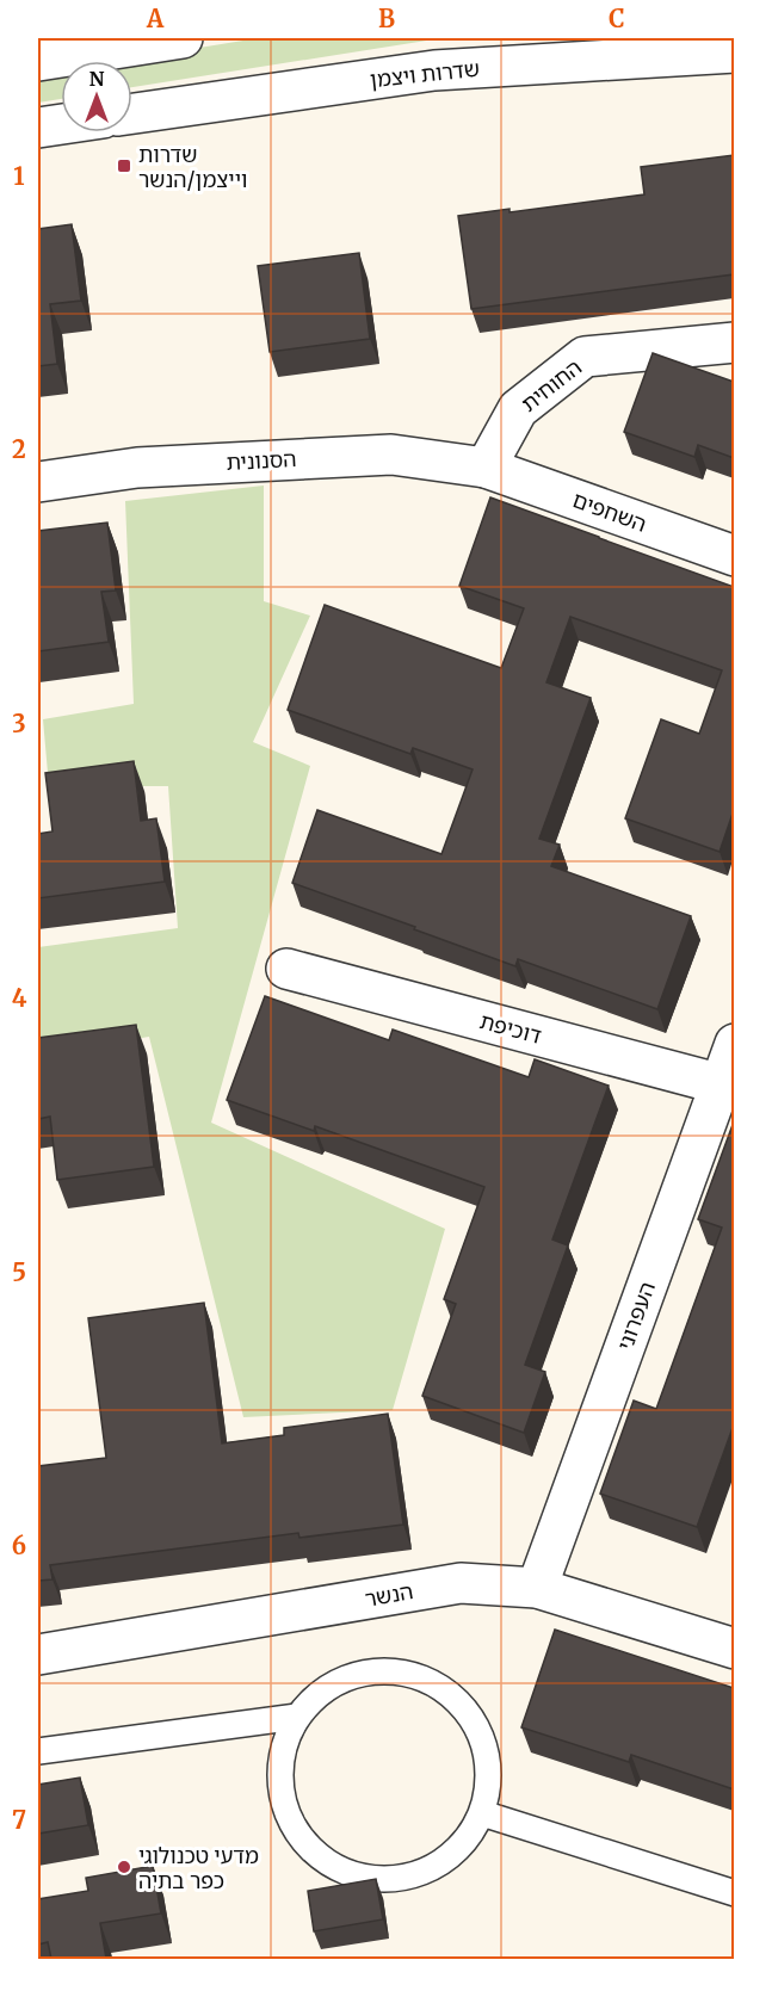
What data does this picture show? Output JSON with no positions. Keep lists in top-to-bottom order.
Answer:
{
  "streets": {
    "street": [
      "שדרות ויצמן",
      "החוחית",
      "הסנונית",
      "השחפים",
      "דוכיפת",
      "העפרוני",
      "הנשר"
    ]
  },
  "crossings": [
    ["החוחית", "הסנונית"],
    ["החוחית", "השחפים"],
    ["הסנונית", "השחפים"],
    ["דוכיפת", "העפרוני"],
    ["העפרוני", "הנשר"]
  ],
  "places": {
    "transit": ["שדרות וייצמן/הנשר"],
    "other": ["מדעי טכנולוגי כפר בתיה"]
  },
  "north": "top",
  "grid": {
    "columns": ["A", "B", "C"],
    "rows": [
      "1",
      "2",
      "3",
      "4",
      "5",
      "6",
      "7"
    ]
  }
}
